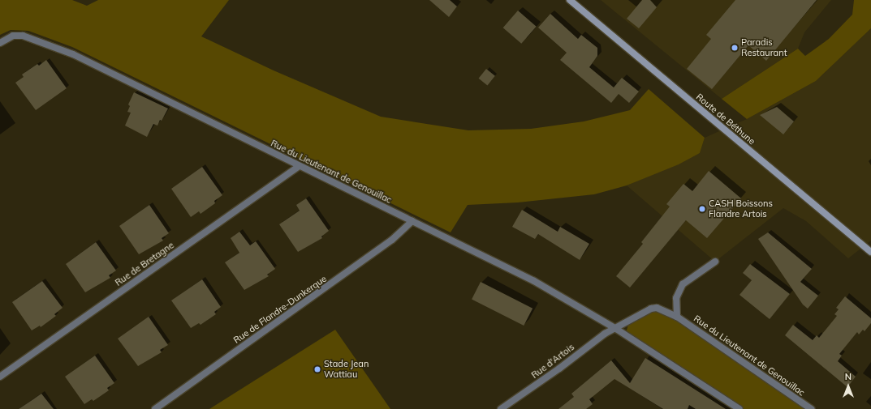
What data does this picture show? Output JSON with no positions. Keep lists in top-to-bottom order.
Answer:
{
  "streets": {
    "main road": ["Route de Béthune"],
    "street": [
      "Rue du Lieutenant de Genouillac",
      "Rue de Bretagne",
      "Rue de Flandre-Dunkerque",
      "Rue d'Artois"
    ]
  },
  "crossings": [
    ["Rue du Lieutenant de Genouillac", "Rue de Bretagne"],
    ["Rue du Lieutenant de Genouillac", "Rue de Flandre-Dunkerque"],
    ["Rue du Lieutenant de Genouillac", "Rue d'Artois"]
  ],
  "places": ["Paradis Restaurant", "CASH Boissons Flandre Artois", "Stade Jean Wattiau"],
  "north": "top"
}
